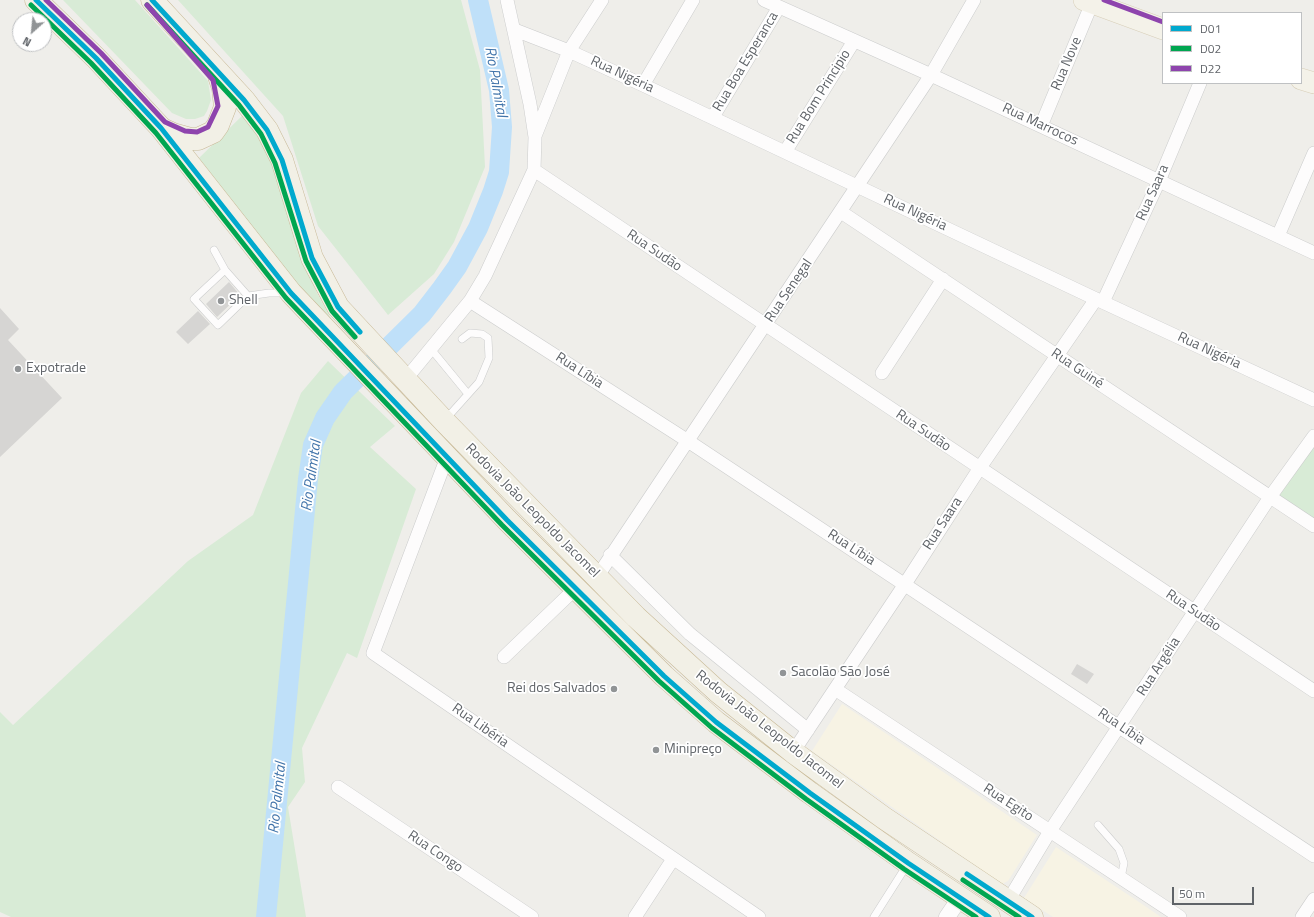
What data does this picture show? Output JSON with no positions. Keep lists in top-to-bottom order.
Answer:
{
  "streets": {
    "highway": ["Rodovia João Leopoldo Jacomel"],
    "street": [
      "Rua Boa Esperanca",
      "Rua Nove",
      "Rua Nigéria",
      "Rua Bom Principio",
      "Rua Marrocos",
      "Rua Saara",
      "Rua Sudão",
      "Rua Senegal",
      "Rua Guiné",
      "Rua Líbia",
      "Rua Argélia",
      "Rua Libéria",
      "Rua Egito",
      "Rua Congo"
    ]
  },
  "crossings": [
    ["Rua Boa Esperanca", "Rua Nigéria"],
    ["Rua Boa Esperanca", "Rua Marrocos"],
    ["Rua Nove", "Rua Marrocos"],
    ["Rua Nigéria", "Rua Bom Principio"],
    ["Rua Nigéria", "Rua Saara"],
    ["Rua Nigéria", "Rua Senegal"],
    ["Rua Bom Principio", "Rua Marrocos"],
    ["Rua Marrocos", "Rua Saara"],
    ["Rua Marrocos", "Rua Senegal"],
    ["Rua Saara", "Rua Sudão"],
    ["Rua Saara", "Rua Guiné"],
    ["Rua Saara", "Rua Líbia"],
    ["Rua Saara", "Rodovia João Leopoldo Jacomel"],
    ["Rua Saara", "Rua Egito"],
    ["Rua Sudão", "Rua Senegal"],
    ["Rua Sudão", "Rua Argélia"],
    ["Rua Senegal", "Rua Guiné"],
    ["Rua Senegal", "Rua Líbia"],
    ["Rua Senegal", "Rodovia João Leopoldo Jacomel"],
    ["Rua Guiné", "Rua Argélia"],
    ["Rua Líbia", "Rua Argélia"],
    ["Rodovia João Leopoldo Jacomel", "Rua Argélia"],
    ["Rodovia João Leopoldo Jacomel", "Rua Libéria"],
    ["Rua Argélia", "Rua Egito"]
  ],
  "water": ["Rio Palmital"],
  "places": [
    "Shell",
    "Expotrade",
    "Sacolão São José",
    "Rei dos Salvados",
    "Minipreço"
  ],
  "lines": ["transit line D01", "transit line D22", "transit line D02"],
  "legend": ["D01", "D02", "D22"],
  "scale_bar": "50 m",
  "north": "bottom left"
}
